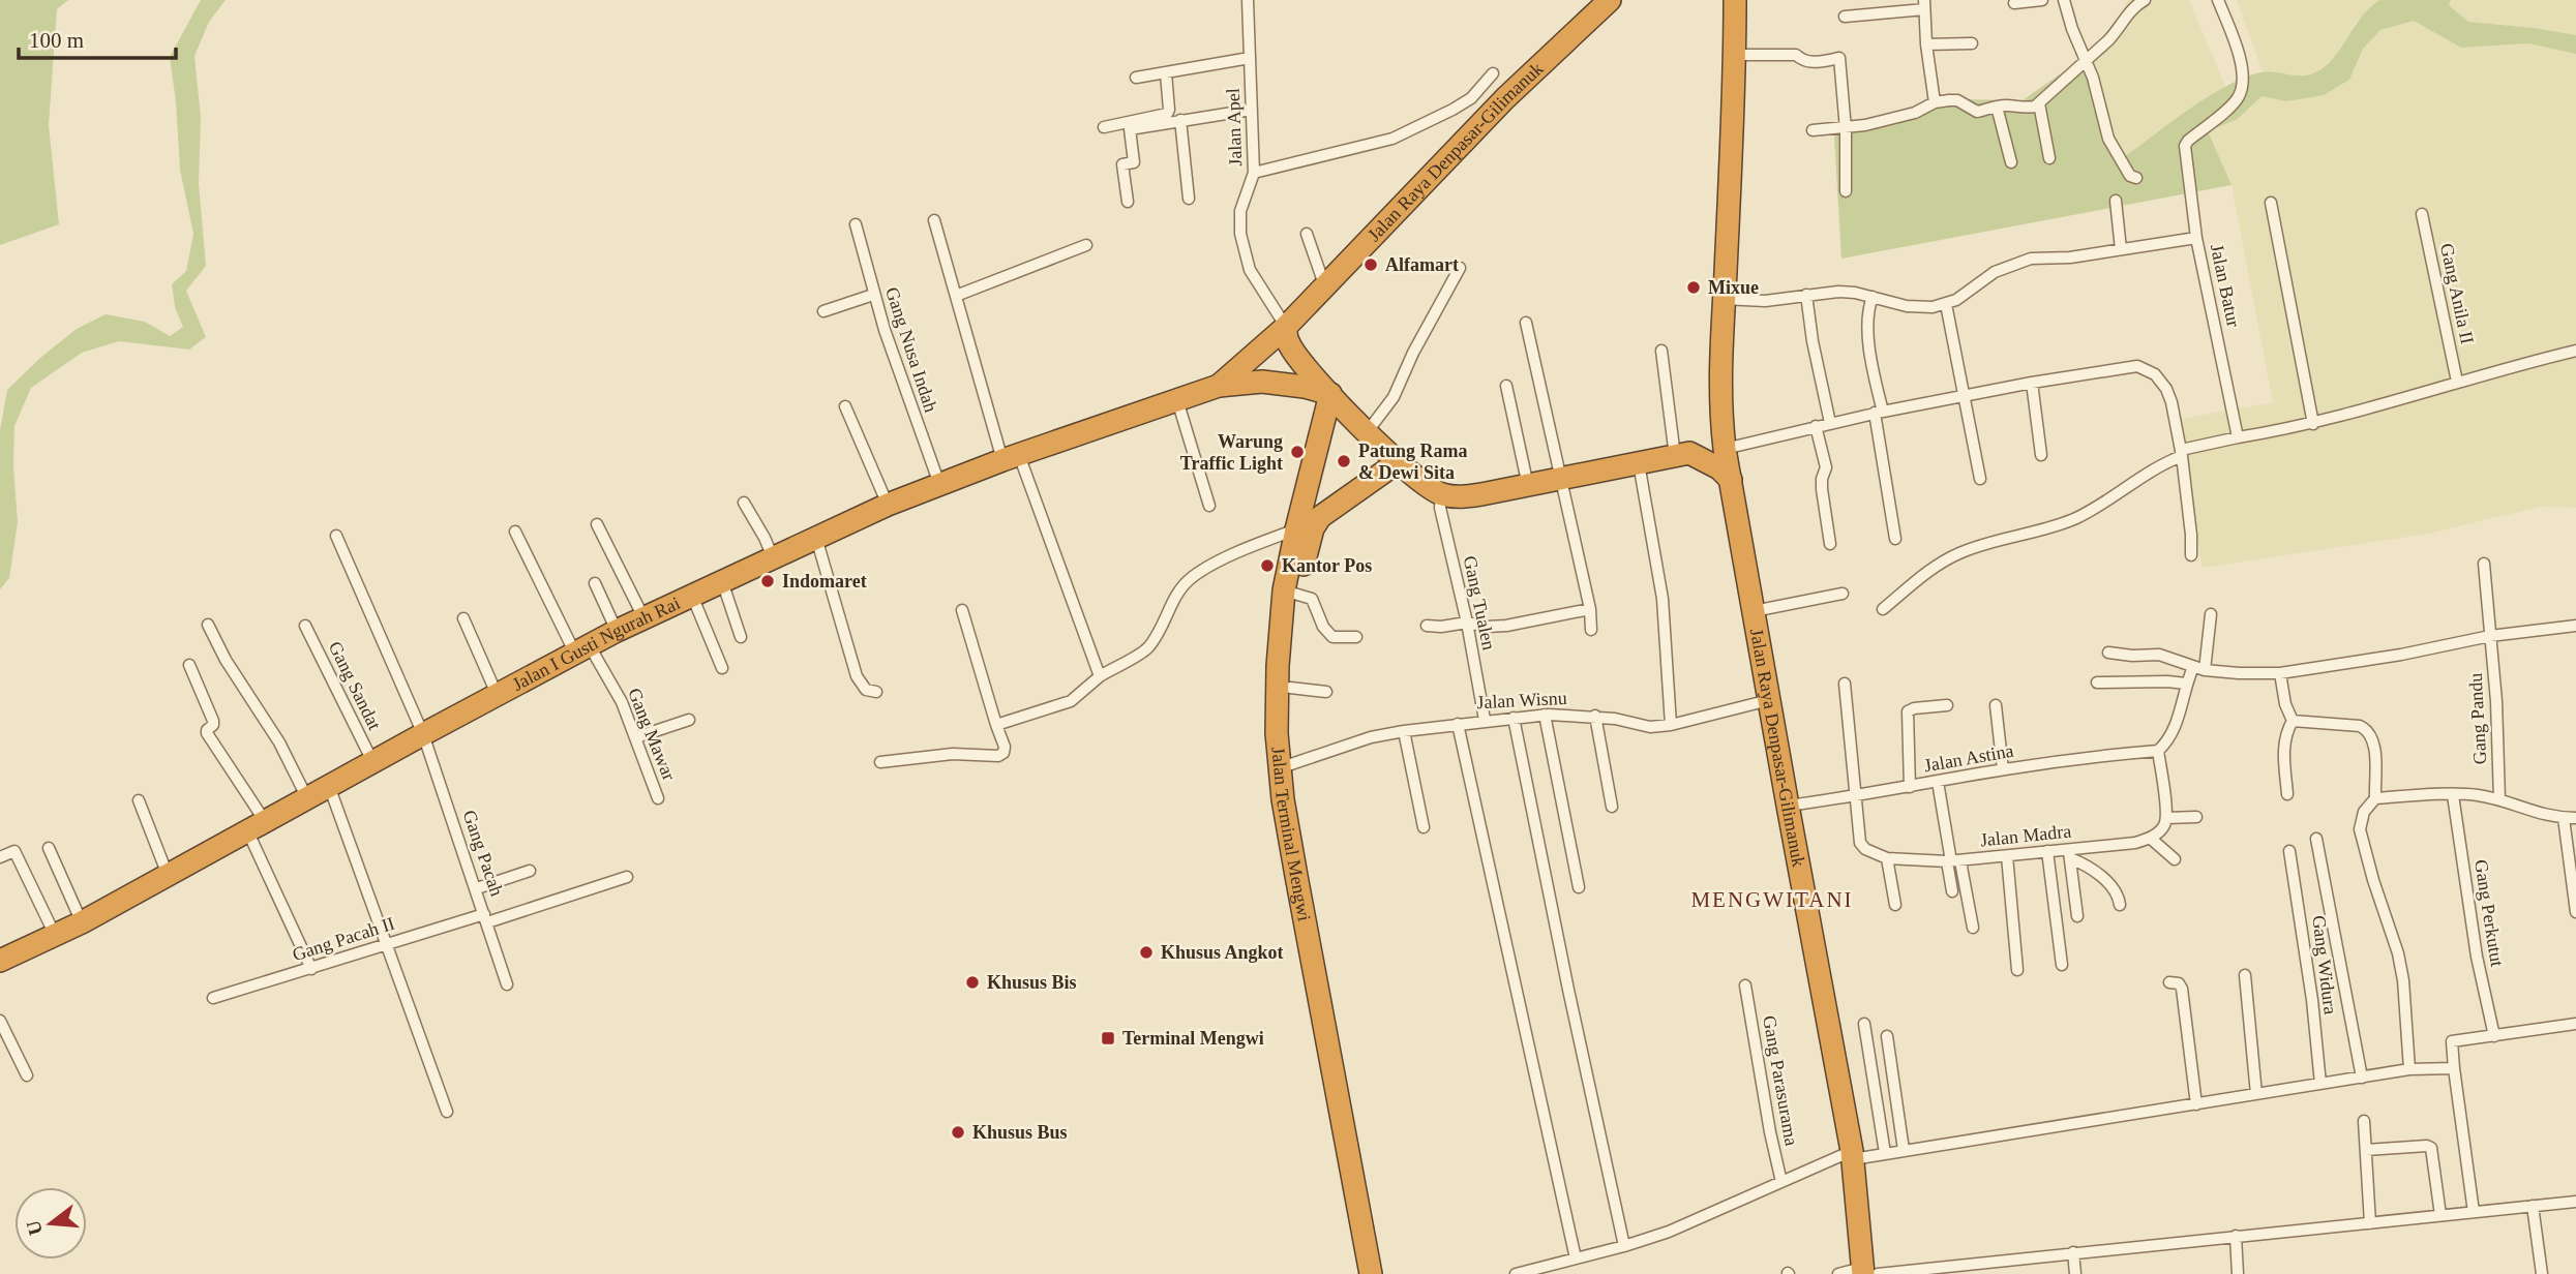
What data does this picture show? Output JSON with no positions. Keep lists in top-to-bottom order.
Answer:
{
  "streets": {
    "highway": ["Jalan Raya Denpasar-Gilimanuk", "Jalan I Gusti Ngurah Rai", "Jalan Terminal Mengwi"],
    "street": [
      "Jalan Apel",
      "Jalan Batur",
      "Gang Anila II",
      "Gang Nusa Indah",
      "Gang Tualen",
      "Gang Sandat",
      "Jalan Wisnu",
      "Gang Pandu",
      "Gang Mawar",
      "Jalan Astina",
      "Jalan Madra",
      "Gang Pacah",
      "Gang Perkutut",
      "Gang Pacah II",
      "Gang Widura",
      "Gang Parasurama"
    ]
  },
  "crossings": [
    ["Jalan Apel", "Jalan Raya Denpasar-Gilimanuk"],
    ["Jalan Raya Denpasar-Gilimanuk", "Jalan Batur"],
    ["Jalan Raya Denpasar-Gilimanuk", "Jalan I Gusti Ngurah Rai"],
    ["Jalan Raya Denpasar-Gilimanuk", "Jalan Wisnu"],
    ["Jalan Raya Denpasar-Gilimanuk", "Jalan Astina"],
    ["Gang Nusa Indah", "Jalan I Gusti Ngurah Rai"],
    ["Gang Tualen", "Jalan Wisnu"],
    ["Jalan I Gusti Ngurah Rai", "Gang Sandat"],
    ["Jalan I Gusti Ngurah Rai", "Gang Mawar"],
    ["Jalan I Gusti Ngurah Rai", "Gang Pacah"],
    ["Jalan Wisnu", "Jalan Terminal Mengwi"],
    ["Gang Pacah", "Gang Pacah II"]
  ],
  "districts": ["MENGWITANI"],
  "places": {
    "other": [
      "Alfamart",
      "Mixue",
      "Warung Traffic Light",
      "Patung Rama & Dewi Sita",
      "Kantor Pos",
      "Indomaret",
      "Khusus Angkot",
      "Khusus Bis",
      "Khusus Bus"
    ],
    "transit": ["Terminal Mengwi"]
  },
  "scale_bar": "100 m",
  "north": "left"
}
